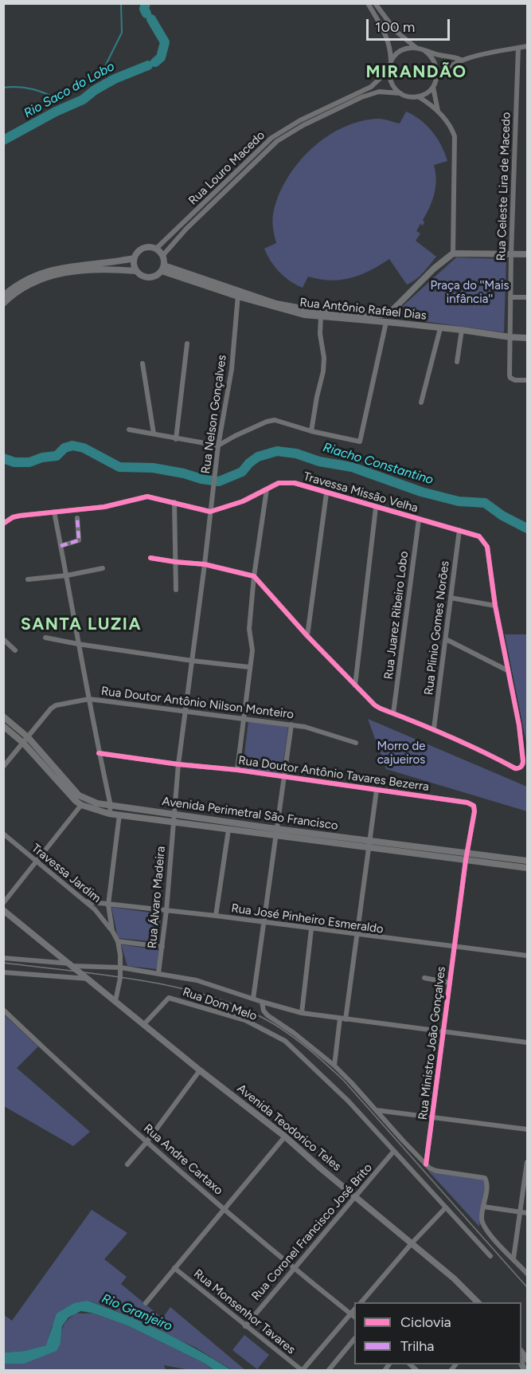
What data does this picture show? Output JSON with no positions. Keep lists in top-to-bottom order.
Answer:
{
  "streets": {
    "main road": ["Rua Antônio Rafael Dias", "Avenida Perimetral São Francisco", "Avenida Teodorico Teles"],
    "street": [
      "Rua Louro Macedo",
      "Rua Celeste Lira de Macedo",
      "Rua Nelson Gonçalves",
      "Travessa Missão Velha",
      "Rua Juarez Ribeiro Lobo",
      "Rua Plinio Gomes Norões",
      "Rua Doutor Antônio Nilson Monteiro",
      "Rua Doutor Antônio Tavares Bezerra",
      "Travessa Jardim",
      "Rua Álvaro Madeira",
      "Rua José Pinheiro Esmeraldo",
      "Rua Dom Melo",
      "Rua Ministro João Gonçalves",
      "Rua Andre Cartaxo",
      "Rua Coronel Francisco José Brito",
      "Rua Monsenhor Tavares"
    ]
  },
  "crossings": [
    ["Rua Louro Macedo", "Rua Antônio Rafael Dias"],
    ["Rua Celeste Lira de Macedo", "Rua Antônio Rafael Dias"],
    ["Rua Antônio Rafael Dias", "Rua Nelson Gonçalves"],
    ["Rua Nelson Gonçalves", "Travessa Missão Velha"],
    ["Rua Nelson Gonçalves", "Rua Álvaro Madeira"],
    ["Travessa Missão Velha", "Rua Juarez Ribeiro Lobo"],
    ["Travessa Missão Velha", "Rua Plinio Gomes Norões"],
    ["Rua Doutor Antônio Nilson Monteiro", "Avenida Perimetral São Francisco"],
    ["Rua Doutor Antônio Nilson Monteiro", "Rua Álvaro Madeira"],
    ["Rua Doutor Antônio Tavares Bezerra", "Rua Álvaro Madeira"],
    ["Rua Doutor Antônio Tavares Bezerra", "Rua Ministro João Gonçalves"],
    ["Avenida Perimetral São Francisco", "Travessa Jardim"],
    ["Avenida Perimetral São Francisco", "Rua Álvaro Madeira"],
    ["Avenida Perimetral São Francisco", "Rua Ministro João Gonçalves"],
    ["Travessa Jardim", "Rua José Pinheiro Esmeraldo"],
    ["Travessa Jardim", "Avenida Teodorico Teles"],
    ["Rua Álvaro Madeira", "Rua José Pinheiro Esmeraldo"],
    ["Rua José Pinheiro Esmeraldo", "Rua Ministro João Gonçalves"],
    ["Rua Dom Melo", "Avenida Teodorico Teles"],
    ["Rua Dom Melo", "Rua Coronel Francisco José Brito"],
    ["Avenida Teodorico Teles", "Rua Coronel Francisco José Brito"],
    ["Rua Andre Cartaxo", "Rua Coronel Francisco José Brito"],
    ["Rua Coronel Francisco José Brito", "Rua Monsenhor Tavares"]
  ],
  "districts": ["MIRANDÃO", "SANTA LUZIA"],
  "water": ["Rio Saco do Lobo", "Riacho Constantino", "Rio Granjeiro"],
  "parks": ["Praça do ''Mais infância''", "Morro de cajueiros"],
  "legend": ["Ciclovia", "Trilha"],
  "scale_bar": "100 m"
}
